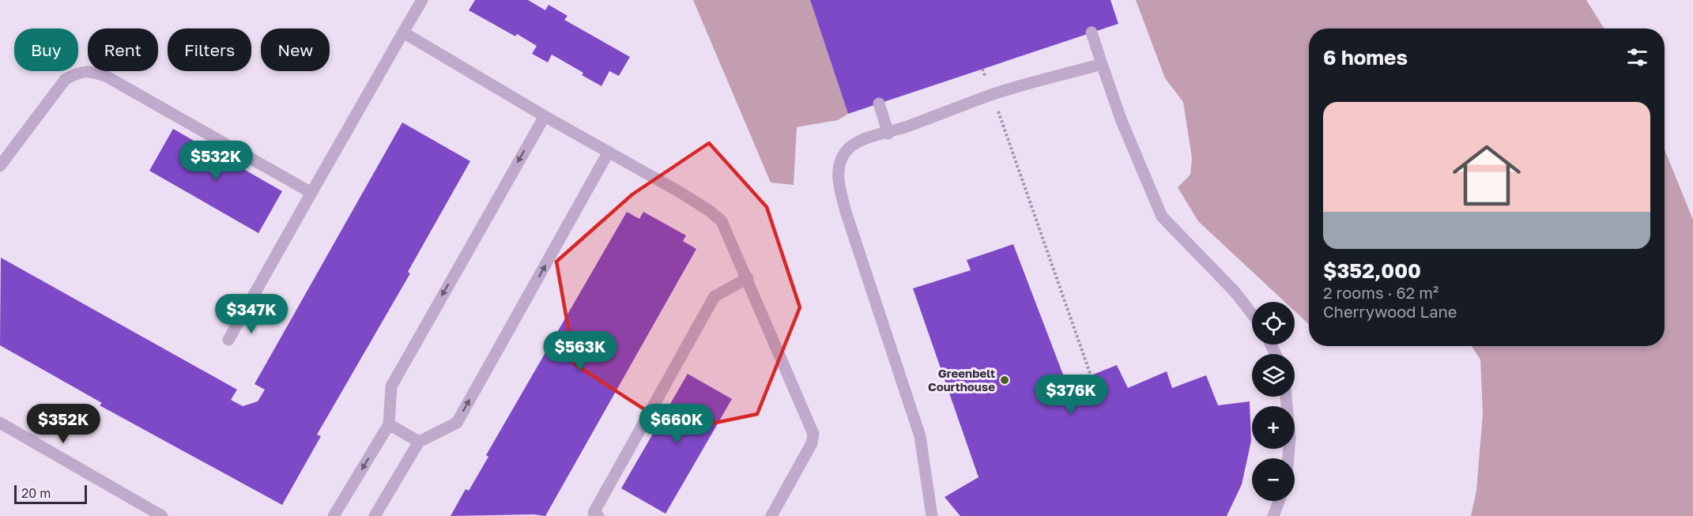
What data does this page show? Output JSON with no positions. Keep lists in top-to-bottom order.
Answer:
{
  "places": ["Greenbelt Courthouse"],
  "scale_bar": "20 m",
  "page": {
    "chip": [
      "Buy",
      "Rent",
      "Filters",
      "New"
    ],
    "heading": "6 homes",
    "list": [
      {
        "name": "$352,000",
        "note": "2 rooms · 62 m² · Cherrywood Lane"
      }
    ],
    "price": [
      "$532K",
      "$347K",
      "$563K",
      "$376K",
      "$352K",
      "$660K"
    ],
    "map_buttons": ["+", "−"],
    "scale": "20 m"
  }
}
